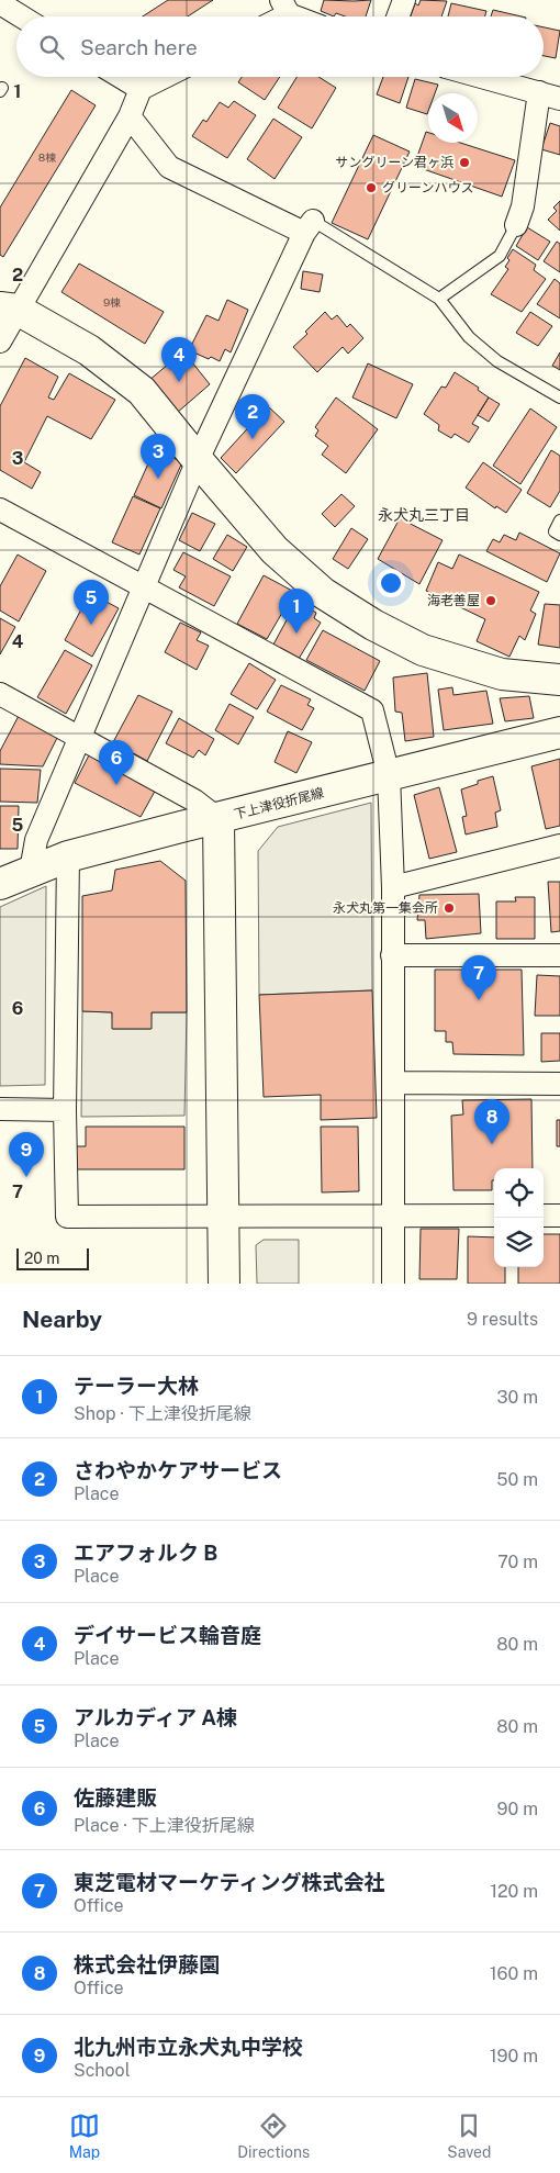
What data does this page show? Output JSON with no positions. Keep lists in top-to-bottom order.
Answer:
{
  "streets": {
    "street": ["下上津役折尾線"]
  },
  "districts": ["永犬丸三丁目"],
  "places": [
    "サングリーン君ヶ浜",
    "グリーンハウス",
    "海老善屋",
    "永犬丸第一集会所"
  ],
  "house_numbers": ["8棟", "9棟"],
  "scale_bar": "20 m",
  "north": "bottom right",
  "page": {
    "search": "Search here",
    "pins": [
      "4",
      "2",
      "3",
      "5",
      "1",
      "6",
      "7",
      "8",
      "9"
    ],
    "scale": "20 m",
    "heading": ["Nearby", "9 results"],
    "list": [
      {
        "mark": "1",
        "name": "テーラー大林",
        "note": "Shop · 下上津役折尾線",
        "value": "30 m"
      },
      {
        "mark": "2",
        "name": "さわやかケアサービス",
        "note": "Place",
        "value": "50 m"
      },
      {
        "mark": "3",
        "name": "エアフォルク B",
        "note": "Place",
        "value": "70 m"
      },
      {
        "mark": "4",
        "name": "デイサービス輪音庭",
        "note": "Place",
        "value": "80 m"
      },
      {
        "mark": "5",
        "name": "アルカディア A棟",
        "note": "Place",
        "value": "80 m"
      },
      {
        "mark": "6",
        "name": "佐藤建販",
        "note": "Place · 下上津役折尾線",
        "value": "90 m"
      },
      {
        "mark": "7",
        "name": "東芝電材マーケティング株式会社",
        "note": "Office",
        "value": "120 m"
      },
      {
        "mark": "8",
        "name": "株式会社伊藤園",
        "note": "Office",
        "value": "160 m"
      },
      {
        "mark": "9",
        "name": "北九州市立永犬丸中学校",
        "note": "School",
        "value": "190 m"
      }
    ],
    "nav": ["Map", "Directions", "Saved"]
  },
  "grid": {
    "rows": [
      "1",
      "2",
      "3",
      "4",
      "5",
      "6",
      "7"
    ]
  }
}
